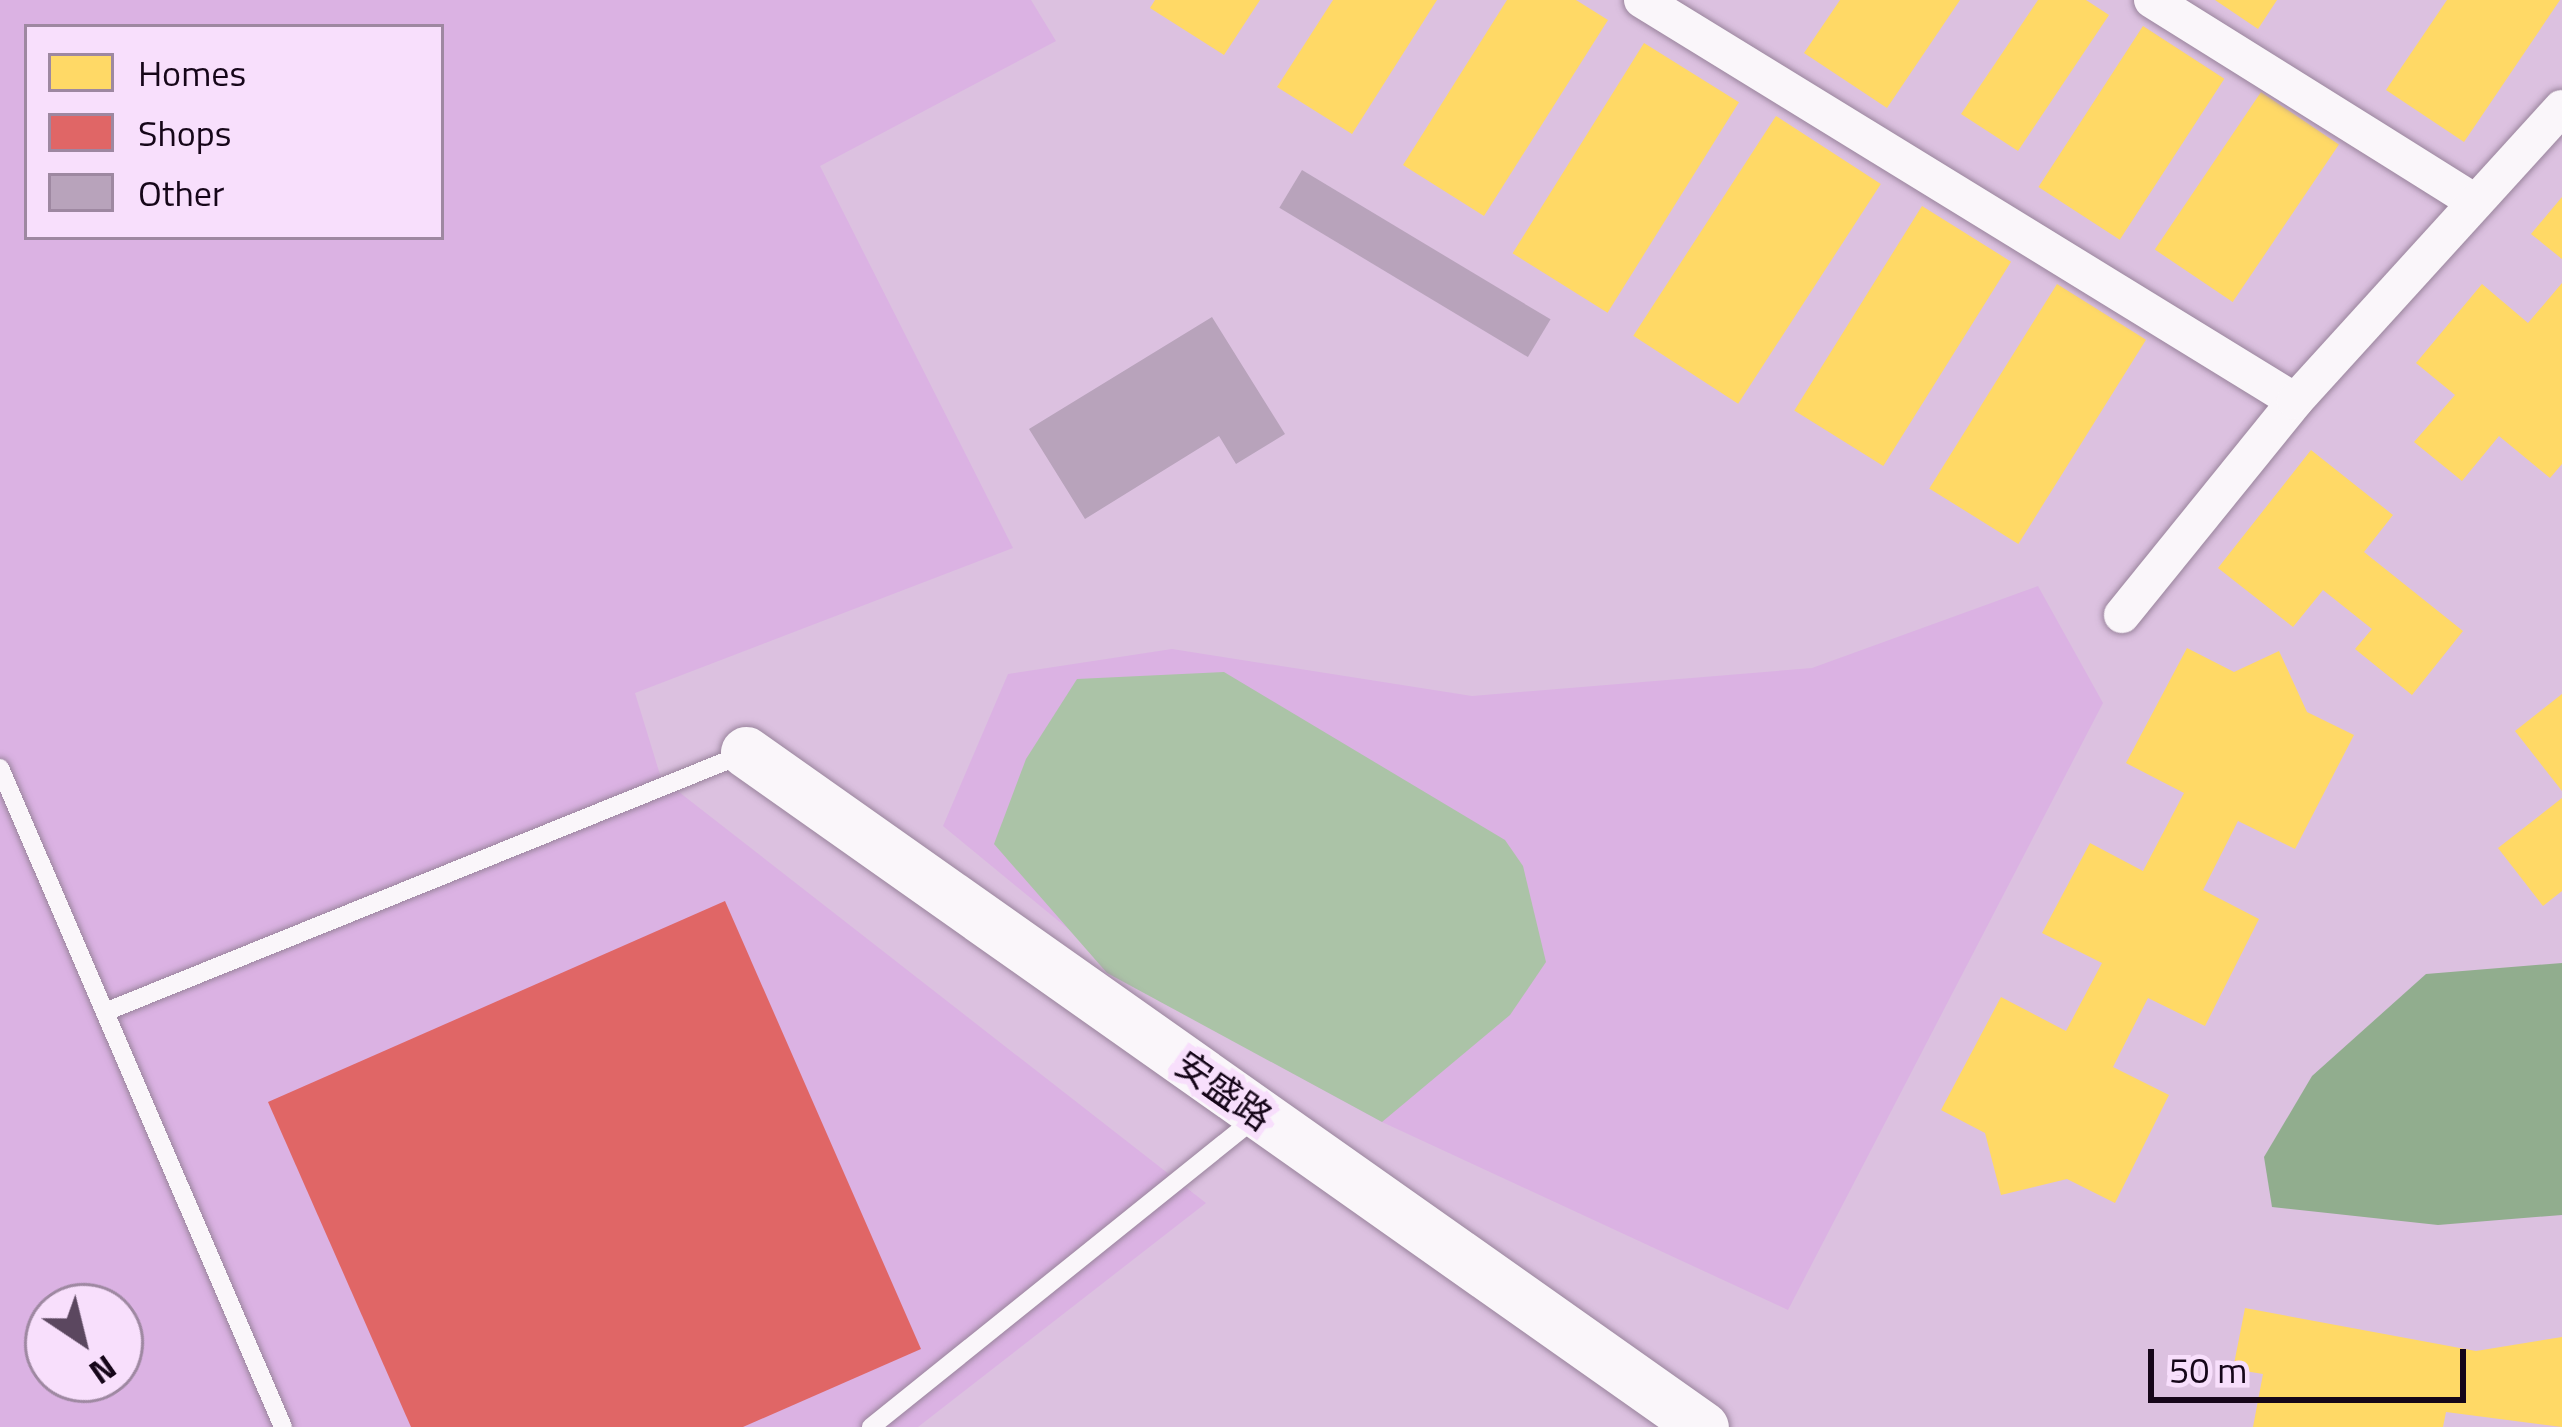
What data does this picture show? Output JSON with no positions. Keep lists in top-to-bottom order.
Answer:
{
  "streets": {
    "street": ["安盛路"]
  },
  "legend": ["Homes", "Shops", "Other"],
  "scale_bar": "50 m",
  "north": "bottom right"
}
